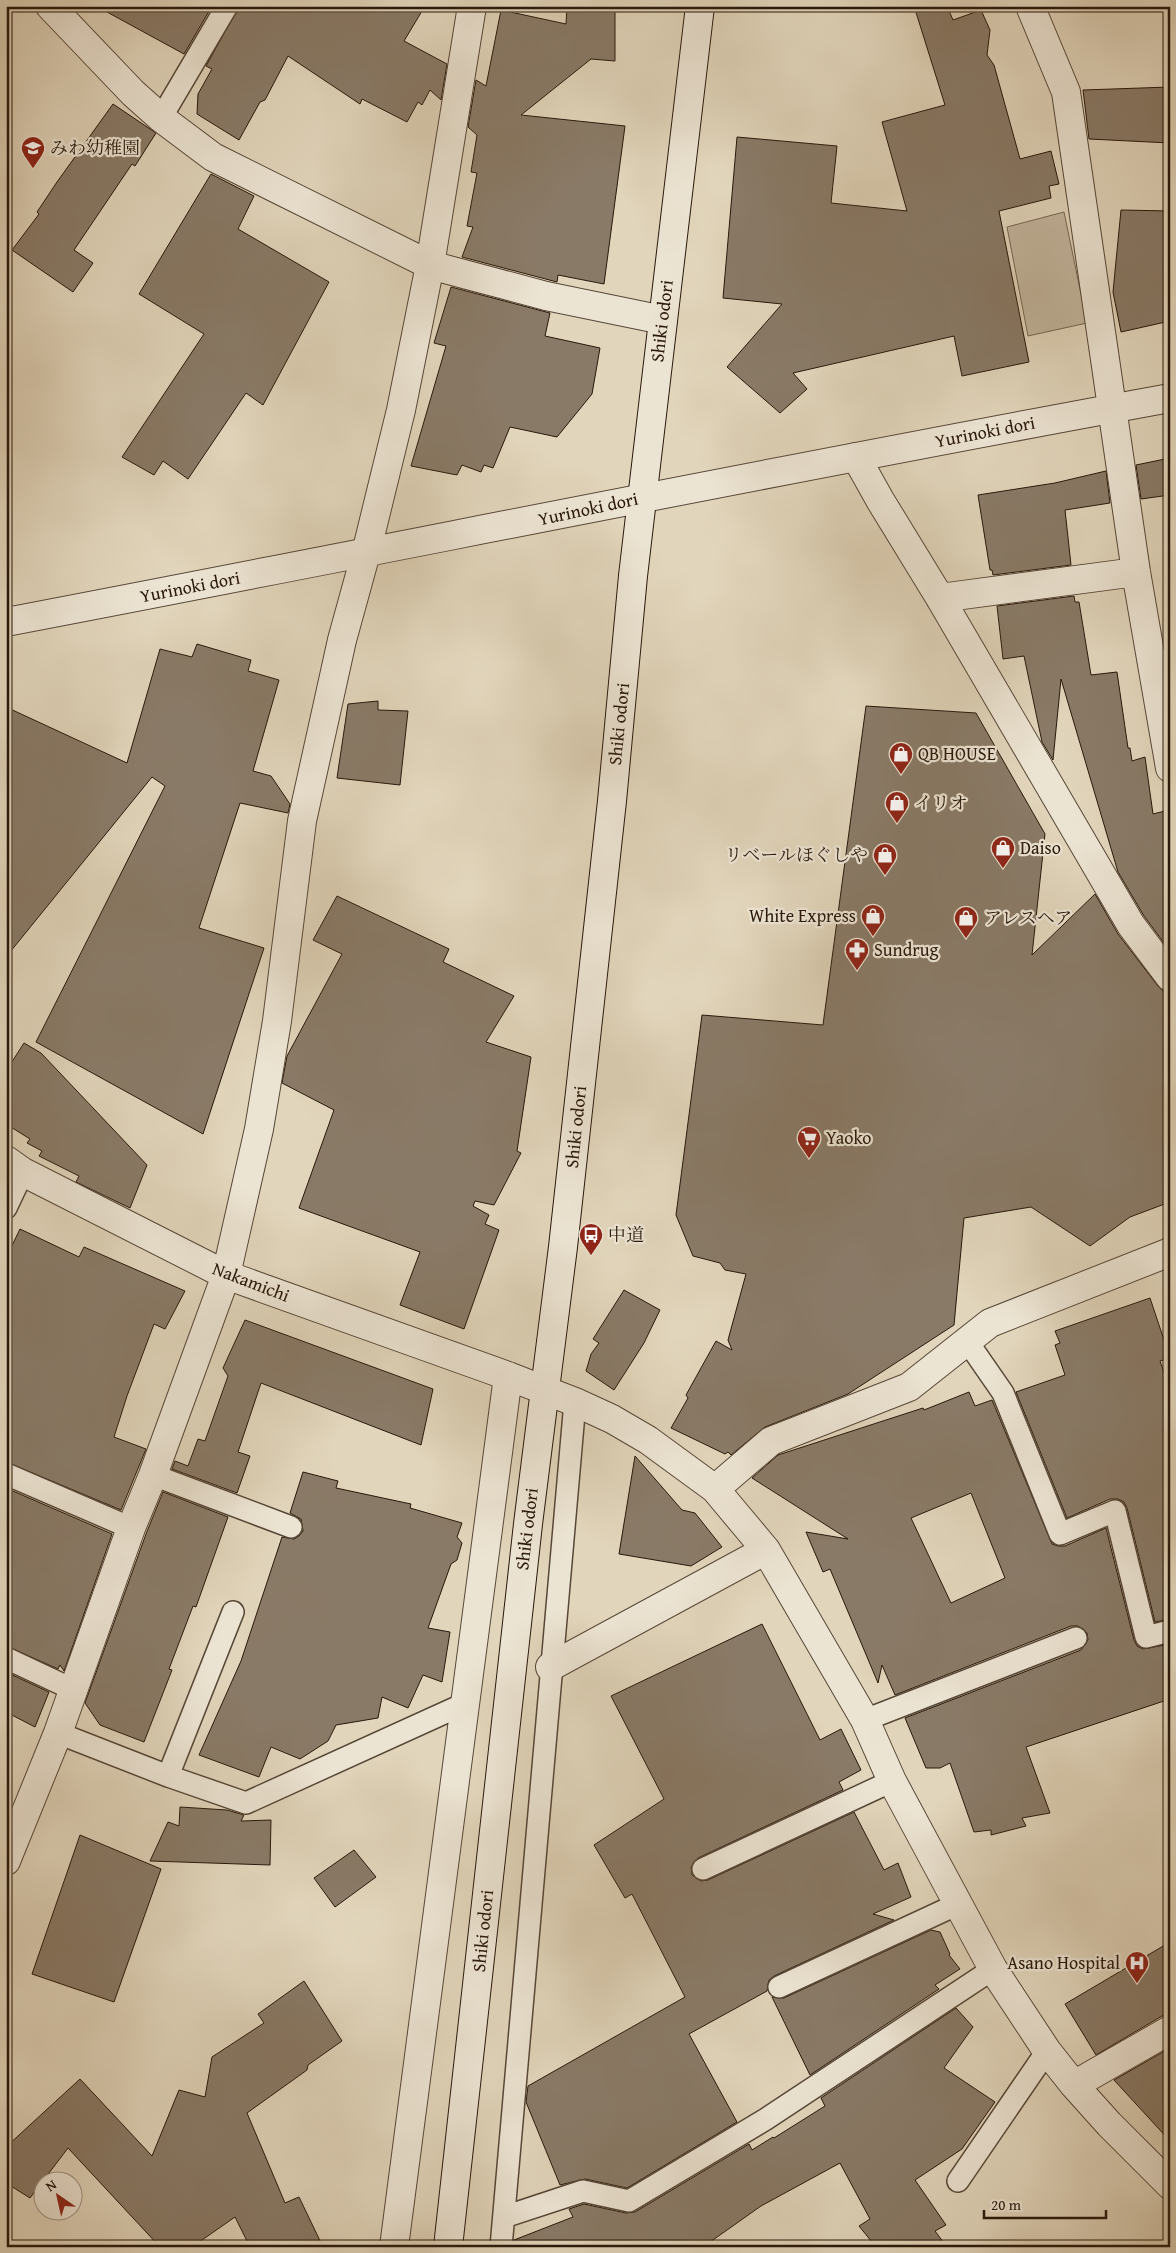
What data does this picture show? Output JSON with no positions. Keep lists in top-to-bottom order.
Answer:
{
  "streets": {
    "street": ["Shiki odori", "Yurinoki dori", "Nakamichi"]
  },
  "crossings": [
    ["Shiki odori", "Yurinoki dori"],
    ["Shiki odori", "Nakamichi"]
  ],
  "places": {
    "school or university": ["みわ幼稚園"],
    "shop": [
      "QB HOUSE",
      "イリオ",
      "Daiso",
      "リベールほぐしや",
      "White Express",
      "アレスヘア"
    ],
    "pharmacy": ["Sundrug"],
    "supermarket": ["Yaoko"],
    "bus stop": ["中道"],
    "hospital": ["Asano Hospital"]
  },
  "scale_bar": "20 m",
  "north": "top left"
}
